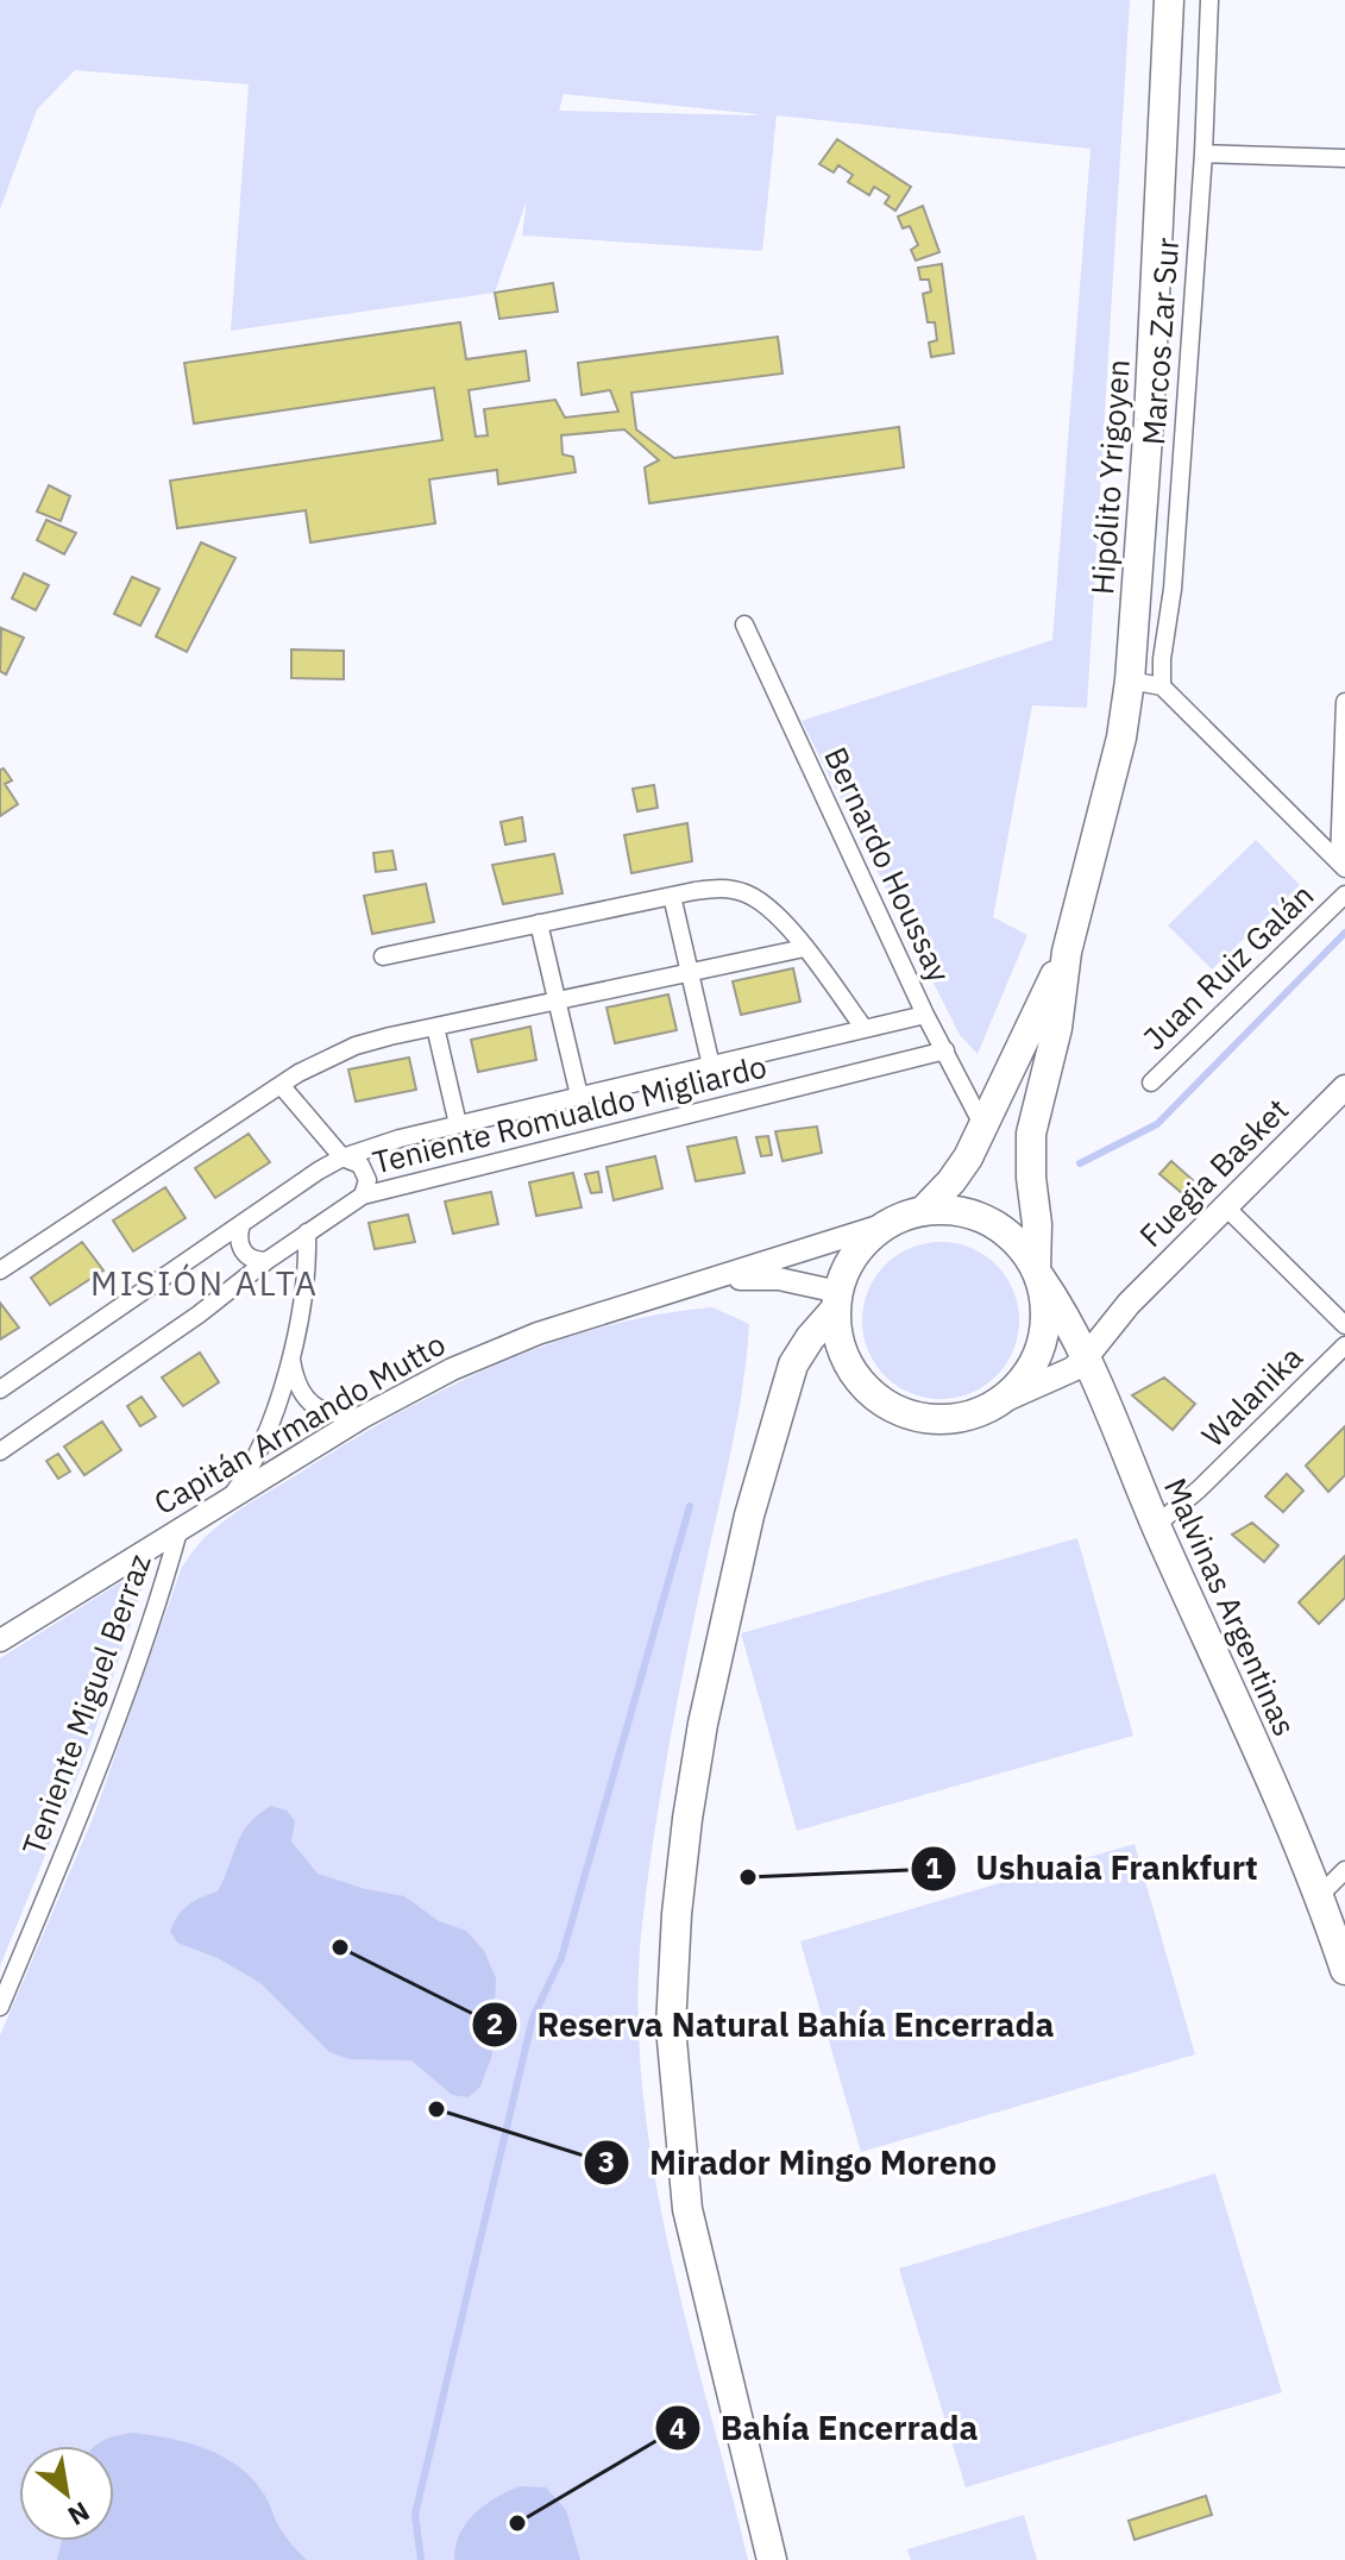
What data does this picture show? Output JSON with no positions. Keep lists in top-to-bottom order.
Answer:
{
  "streets": {
    "main road": ["Hipólito Yrigoyen", "Fuegia Basket", "Malvinas Argentinas"],
    "street": [
      "Marcos Zar Sur",
      "Bernardo Houssay",
      "Juan Ruiz Galán",
      "Teniente Romualdo Migliardo",
      "Walanika",
      "Capitán Armando Mutto",
      "Teniente Miguel Berraz"
    ]
  },
  "crossings": [
    ["Bernardo Houssay", "Teniente Romualdo Migliardo"],
    ["Fuegia Basket", "Malvinas Argentinas"],
    ["Walanika", "Malvinas Argentinas"],
    ["Capitán Armando Mutto", "Malvinas Argentinas"],
    ["Capitán Armando Mutto", "Teniente Miguel Berraz"]
  ],
  "districts": ["MISIÓN ALTA"],
  "places": [
    "Ushuaia Frankfurt",
    "Reserva Natural Bahía Encerrada",
    "Mirador Mingo Moreno",
    "Bahía Encerrada"
  ],
  "north": "bottom right"
}
